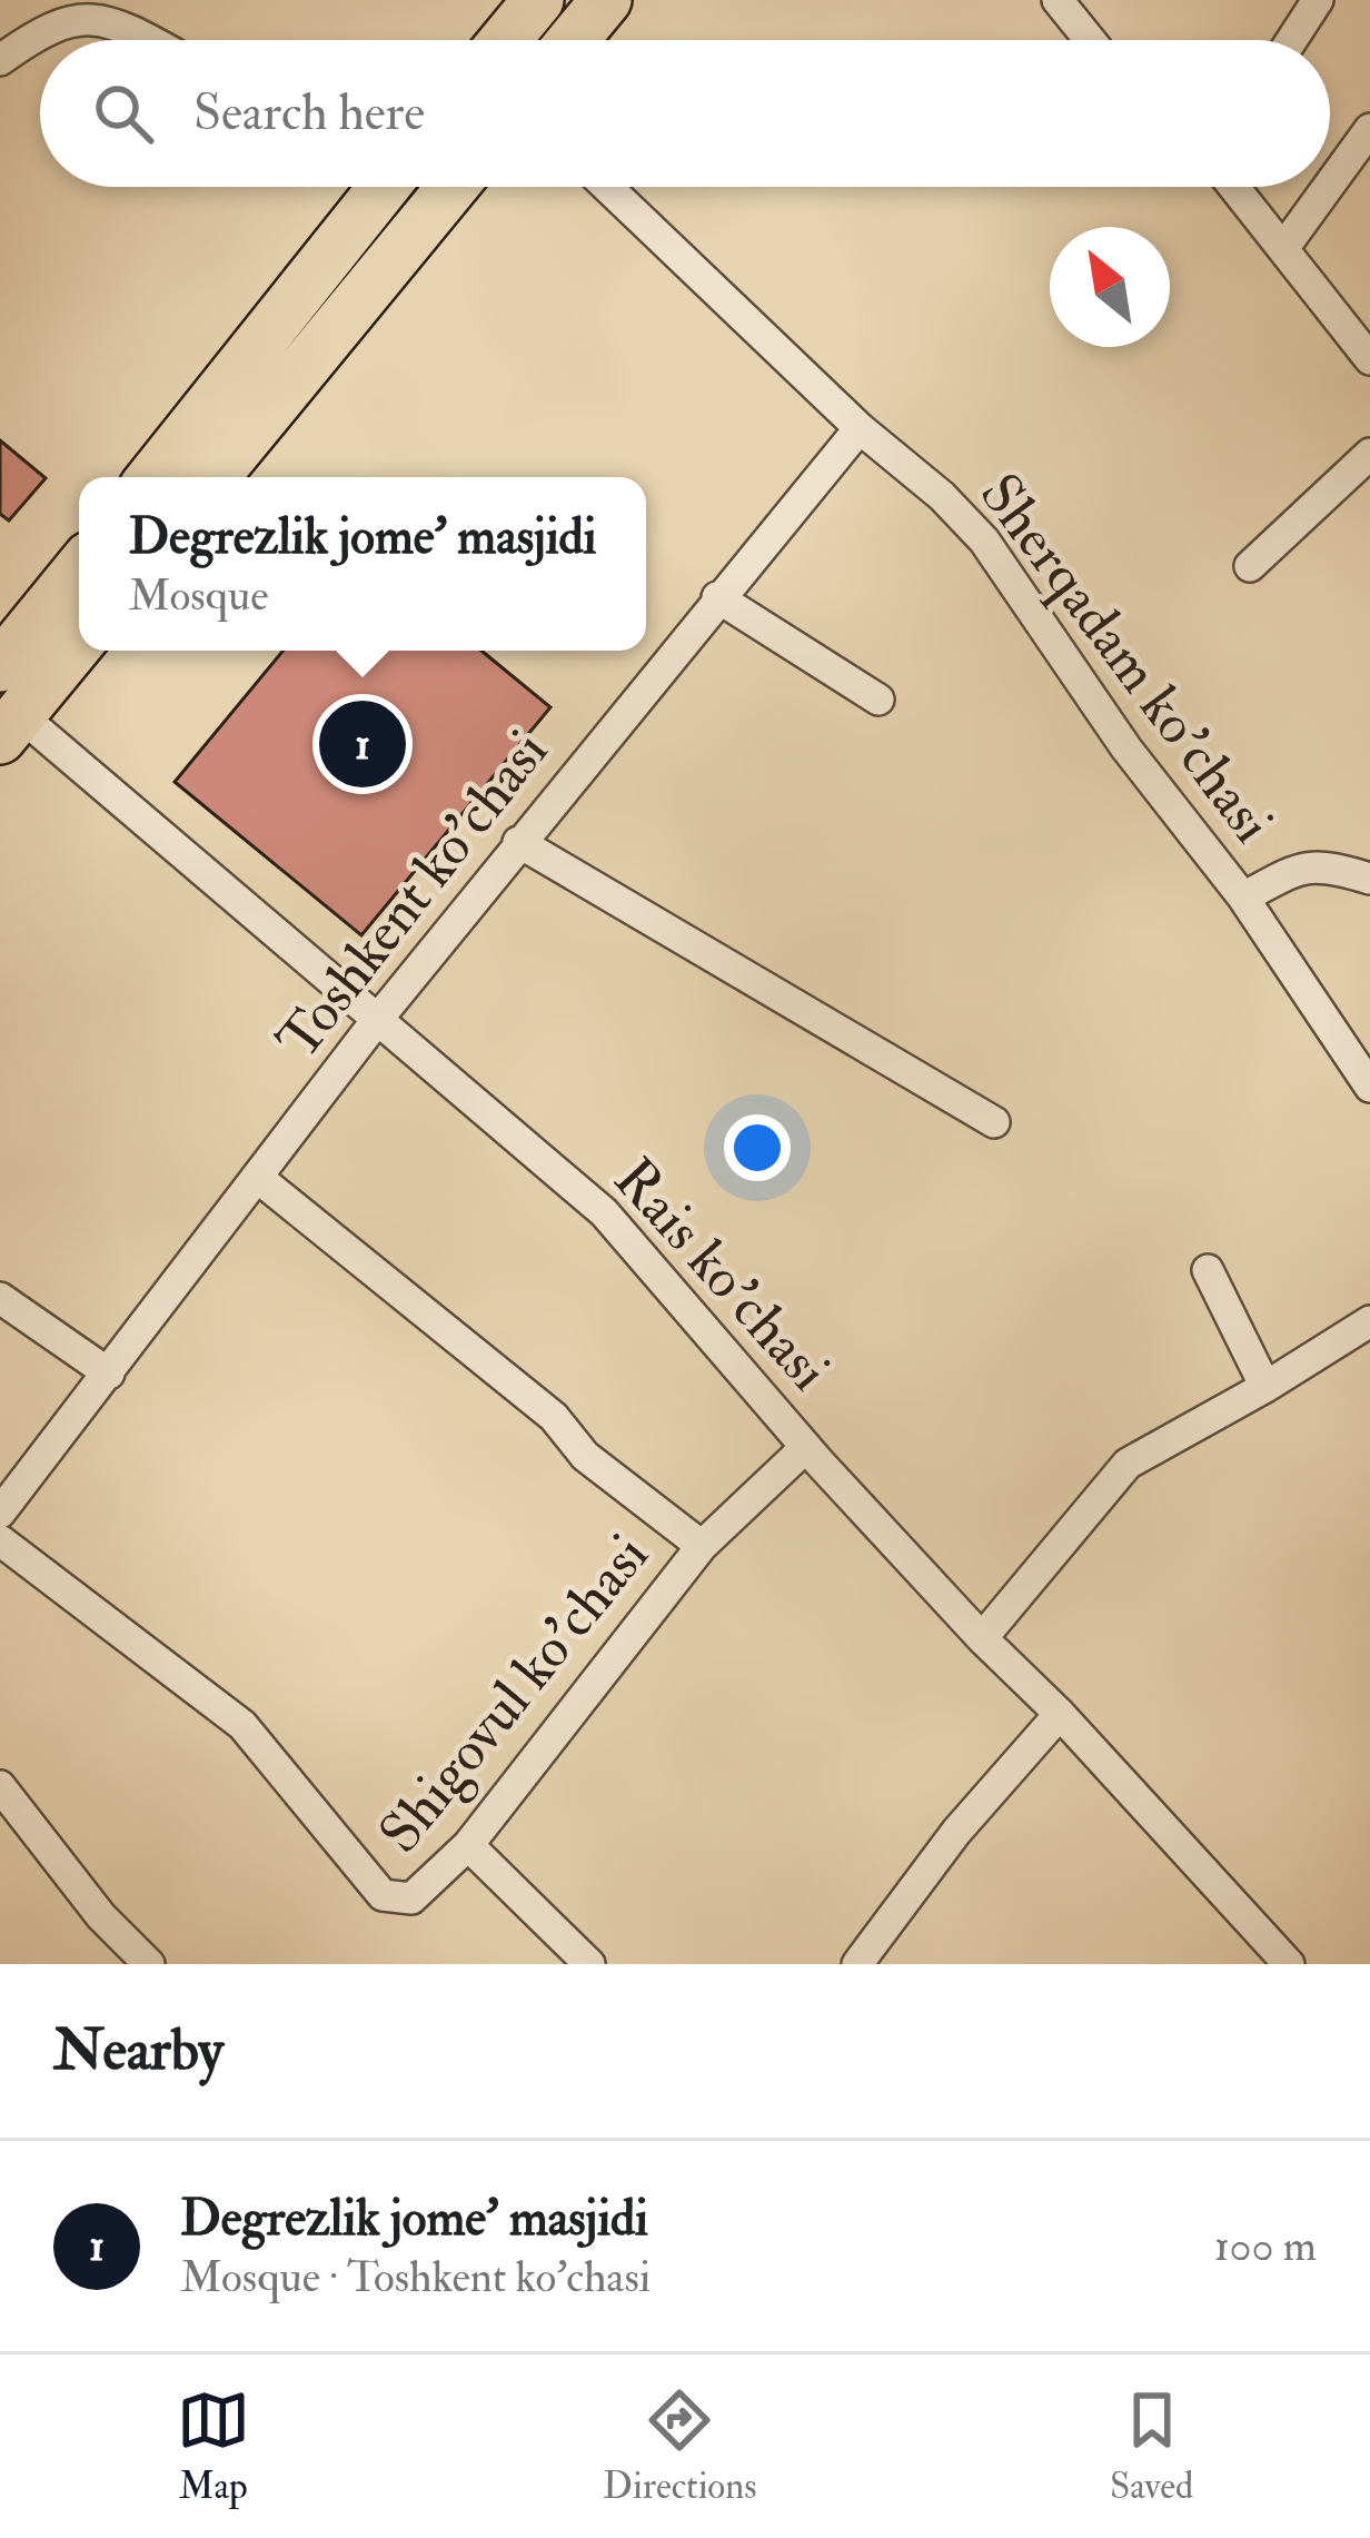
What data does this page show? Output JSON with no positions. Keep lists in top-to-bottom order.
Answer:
{
  "streets": {
    "street": [
      "Sherqadam ko'chasi",
      "Toshkent ko'chasi",
      "Rais ko'chasi",
      "Shigovul ko'chasi"
    ]
  },
  "crossings": [
    ["Sherqadam ko'chasi", "Toshkent ko'chasi"],
    ["Toshkent ko'chasi", "Rais ko'chasi"],
    ["Rais ko'chasi", "Shigovul ko'chasi"]
  ],
  "north": "top left",
  "page": {
    "search": "Search here",
    "popup": ["Degrezlik jome' masjidi", "Mosque"],
    "pins": "1",
    "heading": "Nearby",
    "list": [
      {
        "mark": "1",
        "name": "Degrezlik jome' masjidi",
        "note": "Mosque · Toshkent ko'chasi",
        "value": "100 m"
      }
    ],
    "nav": ["Map", "Directions", "Saved"]
  }
}
